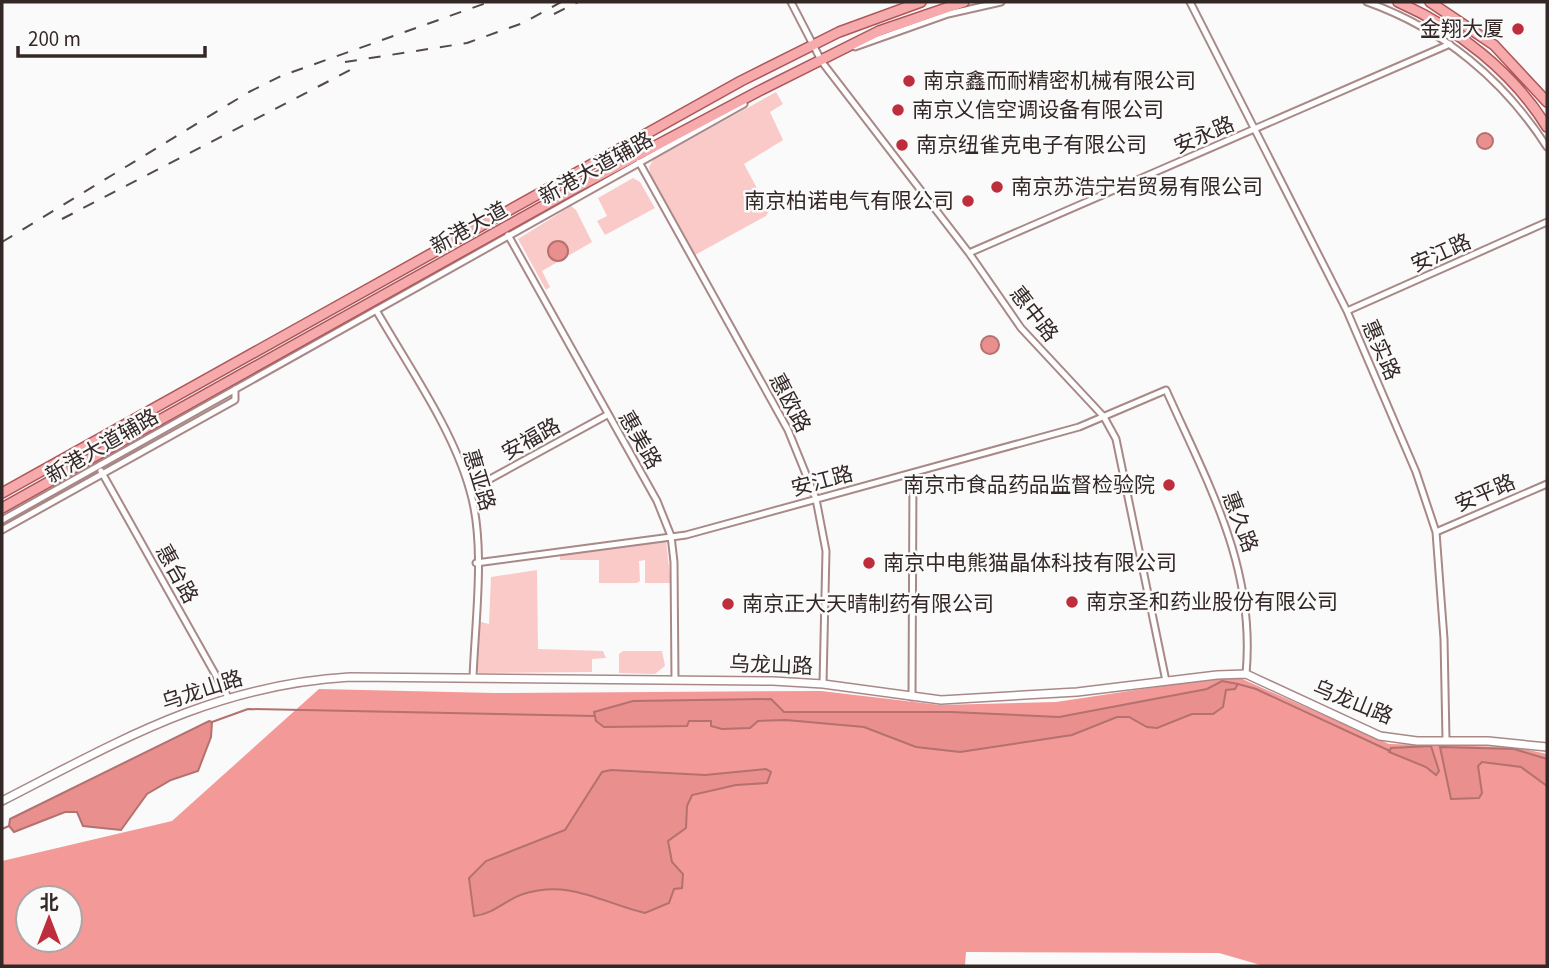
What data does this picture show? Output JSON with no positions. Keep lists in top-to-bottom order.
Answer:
{
  "streets": {
    "main road": ["新港大道"],
    "street": [
      "安永路",
      "新港大道辅路",
      "安江路",
      "惠中路",
      "惠实路",
      "惠欧路",
      "安福路",
      "惠美路",
      "惠亚路",
      "安平路",
      "惠久路",
      "惠台路",
      "乌龙山路"
    ]
  },
  "crossings": [
    ["安永路", "惠中路"],
    ["安永路", "惠实路"],
    ["新港大道辅路", "新港大道"],
    ["新港大道辅路", "惠中路"],
    ["新港大道辅路", "惠欧路"],
    ["新港大道辅路", "惠美路"],
    ["新港大道辅路", "惠亚路"],
    ["新港大道辅路", "惠台路"],
    ["新港大道", "惠中路"],
    ["安江路", "惠中路"],
    ["安江路", "惠实路"],
    ["安江路", "惠欧路"],
    ["安江路", "惠美路"],
    ["安江路", "惠亚路"],
    ["安江路", "惠久路"],
    ["惠中路", "乌龙山路"],
    ["惠实路", "安平路"],
    ["惠实路", "乌龙山路"],
    ["惠欧路", "乌龙山路"],
    ["安福路", "惠美路"],
    ["安福路", "惠亚路"],
    ["惠美路", "乌龙山路"],
    ["惠亚路", "乌龙山路"],
    ["惠久路", "乌龙山路"],
    ["惠台路", "乌龙山路"]
  ],
  "places": [
    "金翔大厦",
    "南京鑫而耐精密机械有限公司",
    "南京义信空调设备有限公司",
    "南京纽雀克电子有限公司",
    "南京苏浩宁岩贸易有限公司",
    "南京柏诺电气有限公司",
    "南京市食品药品监督检验院",
    "南京中电熊猫晶体科技有限公司",
    "南京圣和药业股份有限公司",
    "南京正大天晴制药有限公司"
  ],
  "scale_bar": "200 m",
  "north": "top"
}
